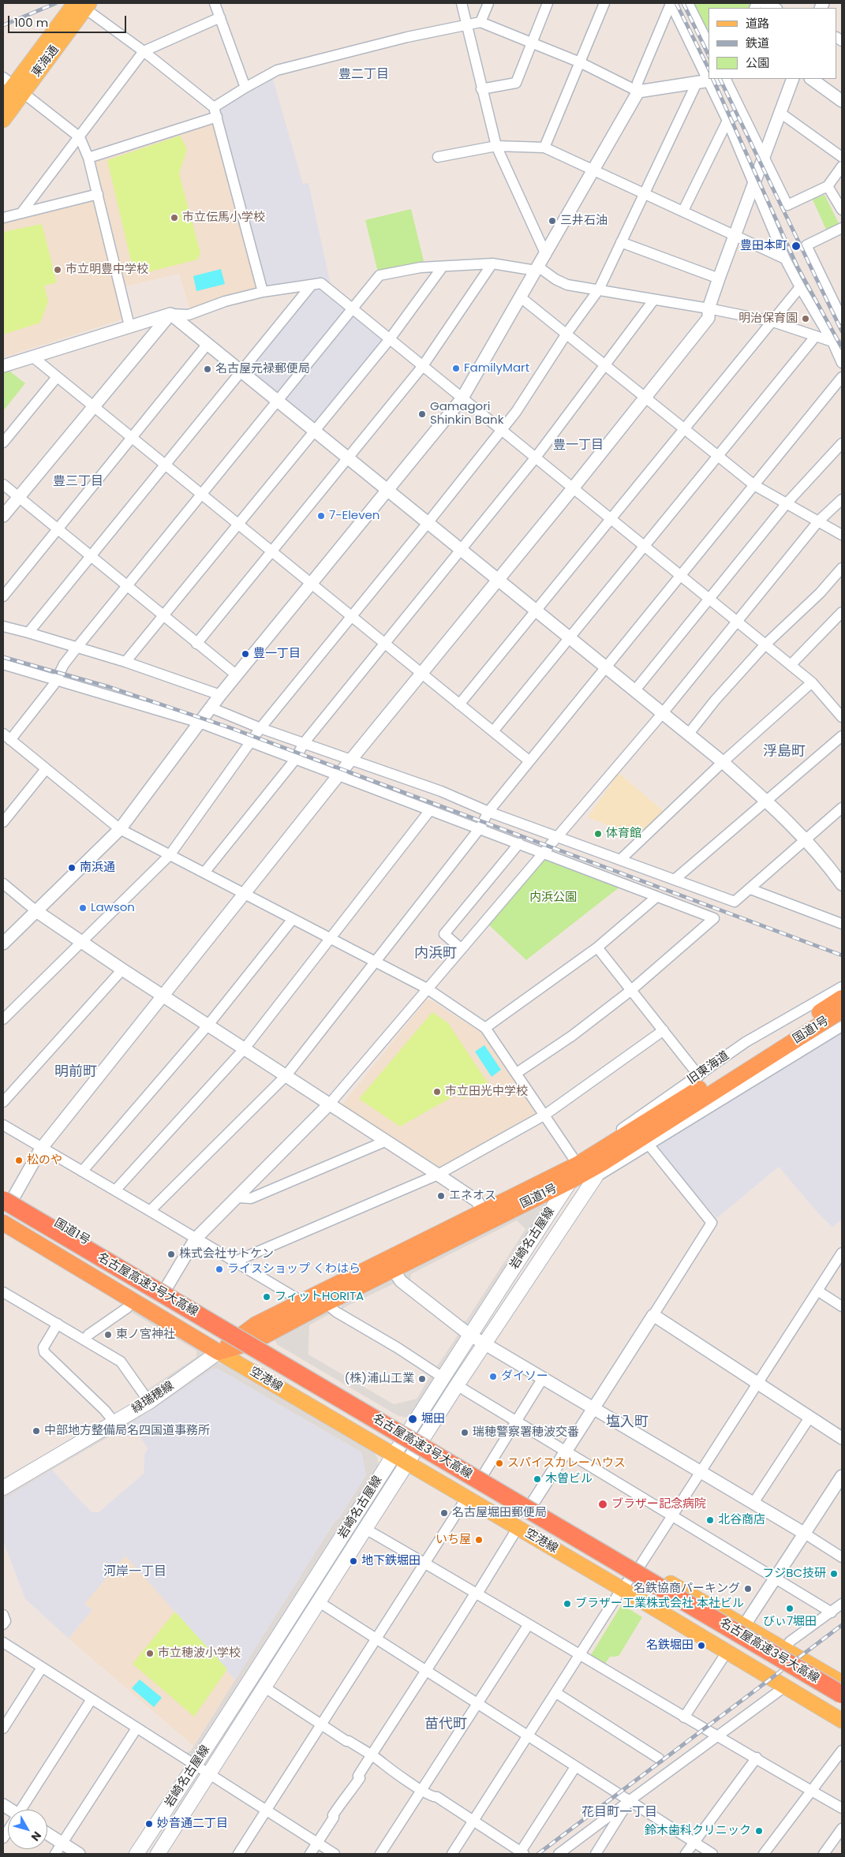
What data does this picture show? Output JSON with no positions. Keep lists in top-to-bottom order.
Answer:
{
  "streets": {
    "highway": ["国道1号", "名古屋高速3号大高線"],
    "main road": [
      "東海通",
      "岩崎名古屋線",
      "空港線",
      "緑瑞穂線"
    ],
    "street": ["旧東海道"]
  },
  "crossings": [
    ["国道1号", "旧東海道"],
    ["国道1号", "岩崎名古屋線"],
    ["国道1号", "名古屋高速3号大高線"],
    ["国道1号", "空港線"],
    ["国道1号", "緑瑞穂線"],
    ["旧東海道", "岩崎名古屋線"],
    ["岩崎名古屋線", "空港線"],
    ["空港線", "緑瑞穂線"]
  ],
  "districts": [
    "豊二丁目",
    "豊一丁目",
    "豊三丁目",
    "浮島町",
    "内浜町",
    "明前町",
    "塩入町",
    "河岸一丁目",
    "苗代町",
    "花目町一丁目"
  ],
  "parks": ["内浜公園"],
  "places": [
    "市立伝馬小学校",
    "三井石油",
    "豊田本町",
    "市立明豊中学校",
    "明治保育園",
    "FamilyMart",
    "名古屋元禄郵便局",
    "Gamagori Shinkin Bank",
    "7-Eleven",
    "豊一丁目",
    "体育館",
    "南浜通",
    "Lawson",
    "市立田光中学校",
    "松のや",
    "エネオス",
    "株式会社サトケン",
    "ライスショップ くわはら",
    "フィットHORITA",
    "東ノ宮神社",
    "ダイソー",
    "(株)浦山工業",
    "堀田",
    "中部地方整備局名四国道事務所",
    "瑞穂警察署穂波交番",
    "スパイスカレーハウス",
    "木曽ビル",
    "ブラザー記念病院",
    "名古屋堀田郵便局",
    "北谷商店",
    "いち屋",
    "地下鉄堀田",
    "フジBC技研",
    "名鉄協商パーキング",
    "ブラザー工業株式会社 本社ビル",
    "びぃ7堀田",
    "名鉄堀田",
    "市立穂波小学校",
    "妙音通二丁目",
    "鈴木歯科クリニック"
  ],
  "legend": ["道路", "鉄道", "公園"],
  "scale_bar": "100 m",
  "north": "bottom right"
}
